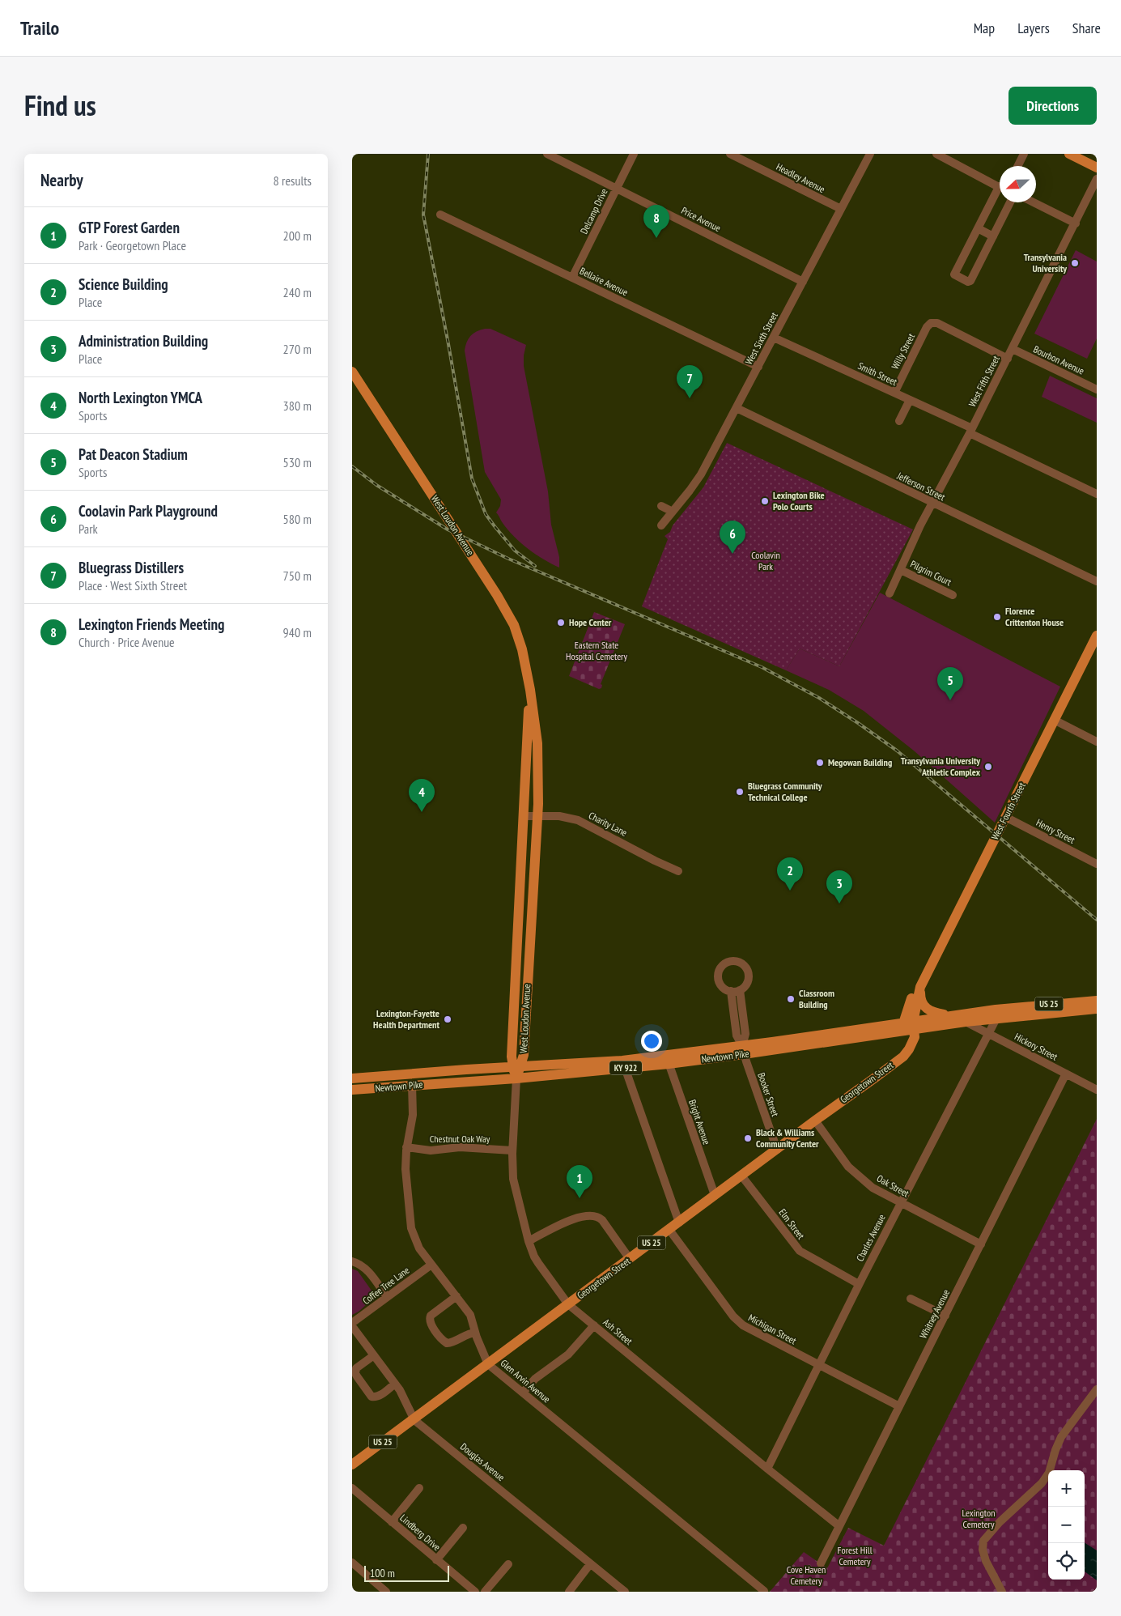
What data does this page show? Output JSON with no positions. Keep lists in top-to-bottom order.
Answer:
{
  "streets": {
    "main road": [
      "West Loudon Avenue",
      "West Fourth Street",
      "US 25",
      "Newtown Pike",
      "KY 922",
      "Georgetown Street"
    ],
    "street": [
      "Headley Avenue",
      "Delcamp Drive",
      "Price Avenue",
      "Bellaire Avenue",
      "West Sixth Street",
      "Willy Street",
      "Bourbon Avenue",
      "Smith Street",
      "West Fifth Street",
      "Jefferson Street",
      "Pilgrim Court",
      "Charity Lane",
      "Henry Street",
      "Hickory Street",
      "Booker Street",
      "Bright Avenue",
      "Chestnut Oak Way",
      "Oak Street",
      "Elm Street",
      "Charles Avenue",
      "Coffee Tree Lane",
      "Whitney Avenue",
      "Michigan Street",
      "Ash Street",
      "Glen Arvin Avenue",
      "Douglas Avenue",
      "Lindberg Drive"
    ]
  },
  "crossings": [
    ["Headley Avenue", "West Sixth Street"],
    ["Delcamp Drive", "Price Avenue"],
    ["Delcamp Drive", "Bellaire Avenue"],
    ["Price Avenue", "West Sixth Street"],
    ["Bellaire Avenue", "West Sixth Street"],
    ["West Sixth Street", "Smith Street"],
    ["West Sixth Street", "Jefferson Street"],
    ["Willy Street", "Smith Street"],
    ["Willy Street", "West Fifth Street"],
    ["Bourbon Avenue", "West Fifth Street"],
    ["Smith Street", "West Fifth Street"],
    ["West Fifth Street", "Jefferson Street"],
    ["West Fifth Street", "Pilgrim Court"],
    ["West Loudon Avenue", "Charity Lane"],
    ["West Loudon Avenue", "Newtown Pike"],
    ["West Loudon Avenue", "Ash Street"],
    ["West Fourth Street", "Henry Street"],
    ["West Fourth Street", "Newtown Pike"],
    ["West Fourth Street", "Georgetown Street"],
    ["Hickory Street", "Newtown Pike"],
    ["Hickory Street", "Charles Avenue"],
    ["Hickory Street", "Whitney Avenue"],
    ["Newtown Pike", "Georgetown Street"],
    ["Newtown Pike", "Booker Street"],
    ["Newtown Pike", "Bright Avenue"],
    ["Newtown Pike", "Charles Avenue"],
    ["Newtown Pike", "Ash Street"],
    ["Newtown Pike", "Glen Arvin Avenue"],
    ["Georgetown Street", "Booker Street"],
    ["Georgetown Street", "Bright Avenue"],
    ["Georgetown Street", "Oak Street"],
    ["Georgetown Street", "Elm Street"],
    ["Georgetown Street", "Michigan Street"],
    ["Georgetown Street", "Ash Street"],
    ["Georgetown Street", "Glen Arvin Avenue"],
    ["Georgetown Street", "Douglas Avenue"],
    ["Chestnut Oak Way", "Ash Street"],
    ["Chestnut Oak Way", "Glen Arvin Avenue"],
    ["Oak Street", "Charles Avenue"],
    ["Oak Street", "Whitney Avenue"],
    ["Elm Street", "Charles Avenue"],
    ["Charles Avenue", "Michigan Street"],
    ["Charles Avenue", "Ash Street"],
    ["Coffee Tree Lane", "Glen Arvin Avenue"],
    ["Coffee Tree Lane", "Douglas Avenue"],
    ["Whitney Avenue", "Michigan Street"],
    ["Whitney Avenue", "Ash Street"]
  ],
  "parks": [
    "Coolavin Park",
    "Eastern State Hospital Cemetery",
    "Lexington Cemetery",
    "Forest Hill Cemetery",
    "Cove Haven Cemetery"
  ],
  "places": [
    "Transylvania University",
    "Lexington Bike Polo Courts",
    "Florence Crittenton House",
    "Hope Center",
    "Megowan Building",
    "Transylvania University Athletic Complex",
    "Bluegrass Community Technical College",
    "Classroom Building",
    "Lexington-Fayette Health Department",
    "Black & Williams Community Center"
  ],
  "scale_bar": "100 m",
  "north": "left",
  "page": {
    "header": "Trailo",
    "nav": ["Map", "Layers", "Share"],
    "title": "Find us",
    "buttons": "Directions",
    "heading": ["Nearby", "8 results"],
    "pins": [
      "8",
      "7",
      "6",
      "5",
      "4",
      "2",
      "3",
      "1"
    ],
    "list": [
      {
        "mark": "1",
        "name": "GTP Forest Garden",
        "note": "Park · Georgetown Place",
        "value": "200 m"
      },
      {
        "mark": "2",
        "name": "Science Building",
        "note": "Place",
        "value": "240 m"
      },
      {
        "mark": "3",
        "name": "Administration Building",
        "note": "Place",
        "value": "270 m"
      },
      {
        "mark": "4",
        "name": "North Lexington YMCA",
        "note": "Sports",
        "value": "380 m"
      },
      {
        "mark": "5",
        "name": "Pat Deacon Stadium",
        "note": "Sports",
        "value": "530 m"
      },
      {
        "mark": "6",
        "name": "Coolavin Park Playground",
        "note": "Park",
        "value": "580 m"
      },
      {
        "mark": "7",
        "name": "Bluegrass Distillers",
        "note": "Place · West Sixth Street",
        "value": "750 m"
      },
      {
        "mark": "8",
        "name": "Lexington Friends Meeting",
        "note": "Church · Price Avenue",
        "value": "940 m"
      }
    ],
    "map_buttons": ["+", "−"],
    "scale": "100 m"
  }
}
